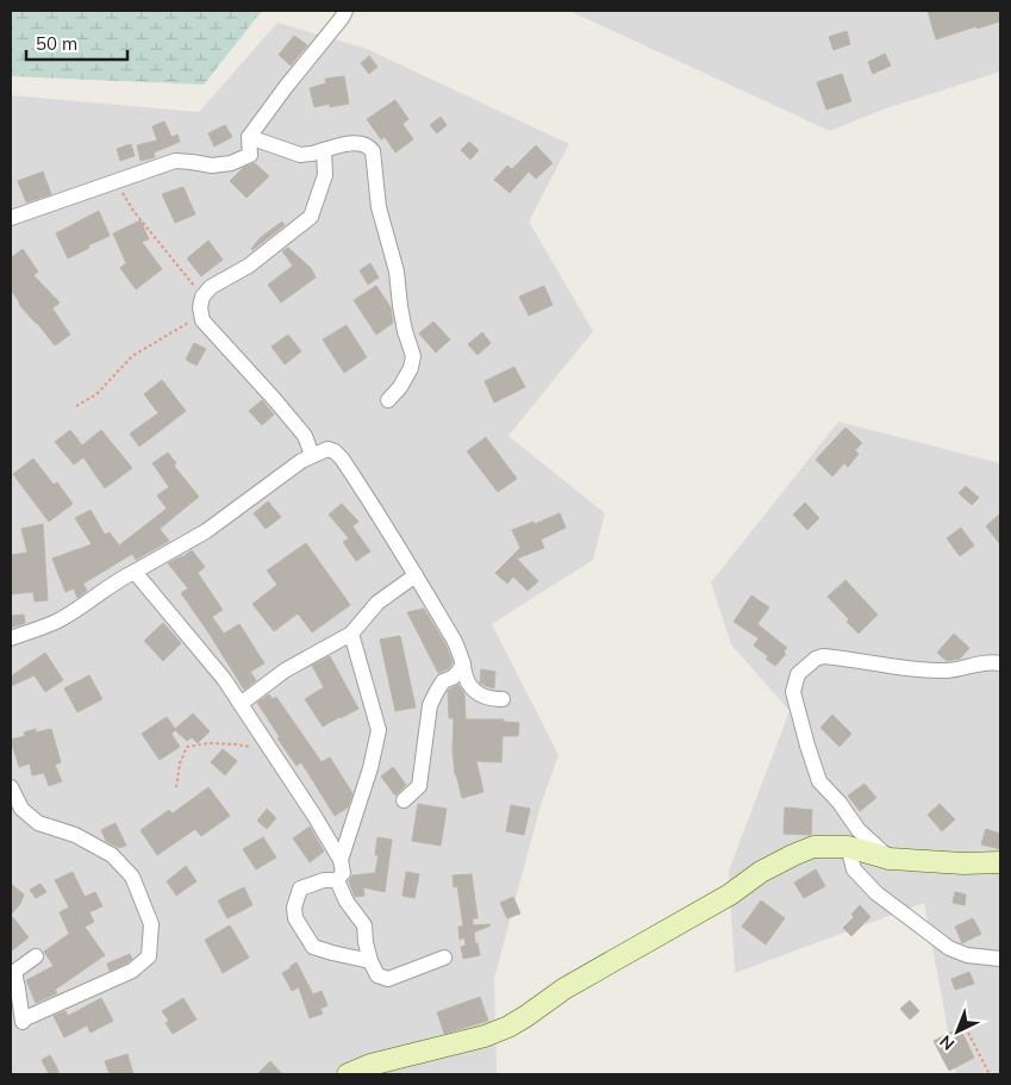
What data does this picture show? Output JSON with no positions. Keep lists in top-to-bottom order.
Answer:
{
  "scale_bar": "50 m",
  "north": "bottom left"
}
